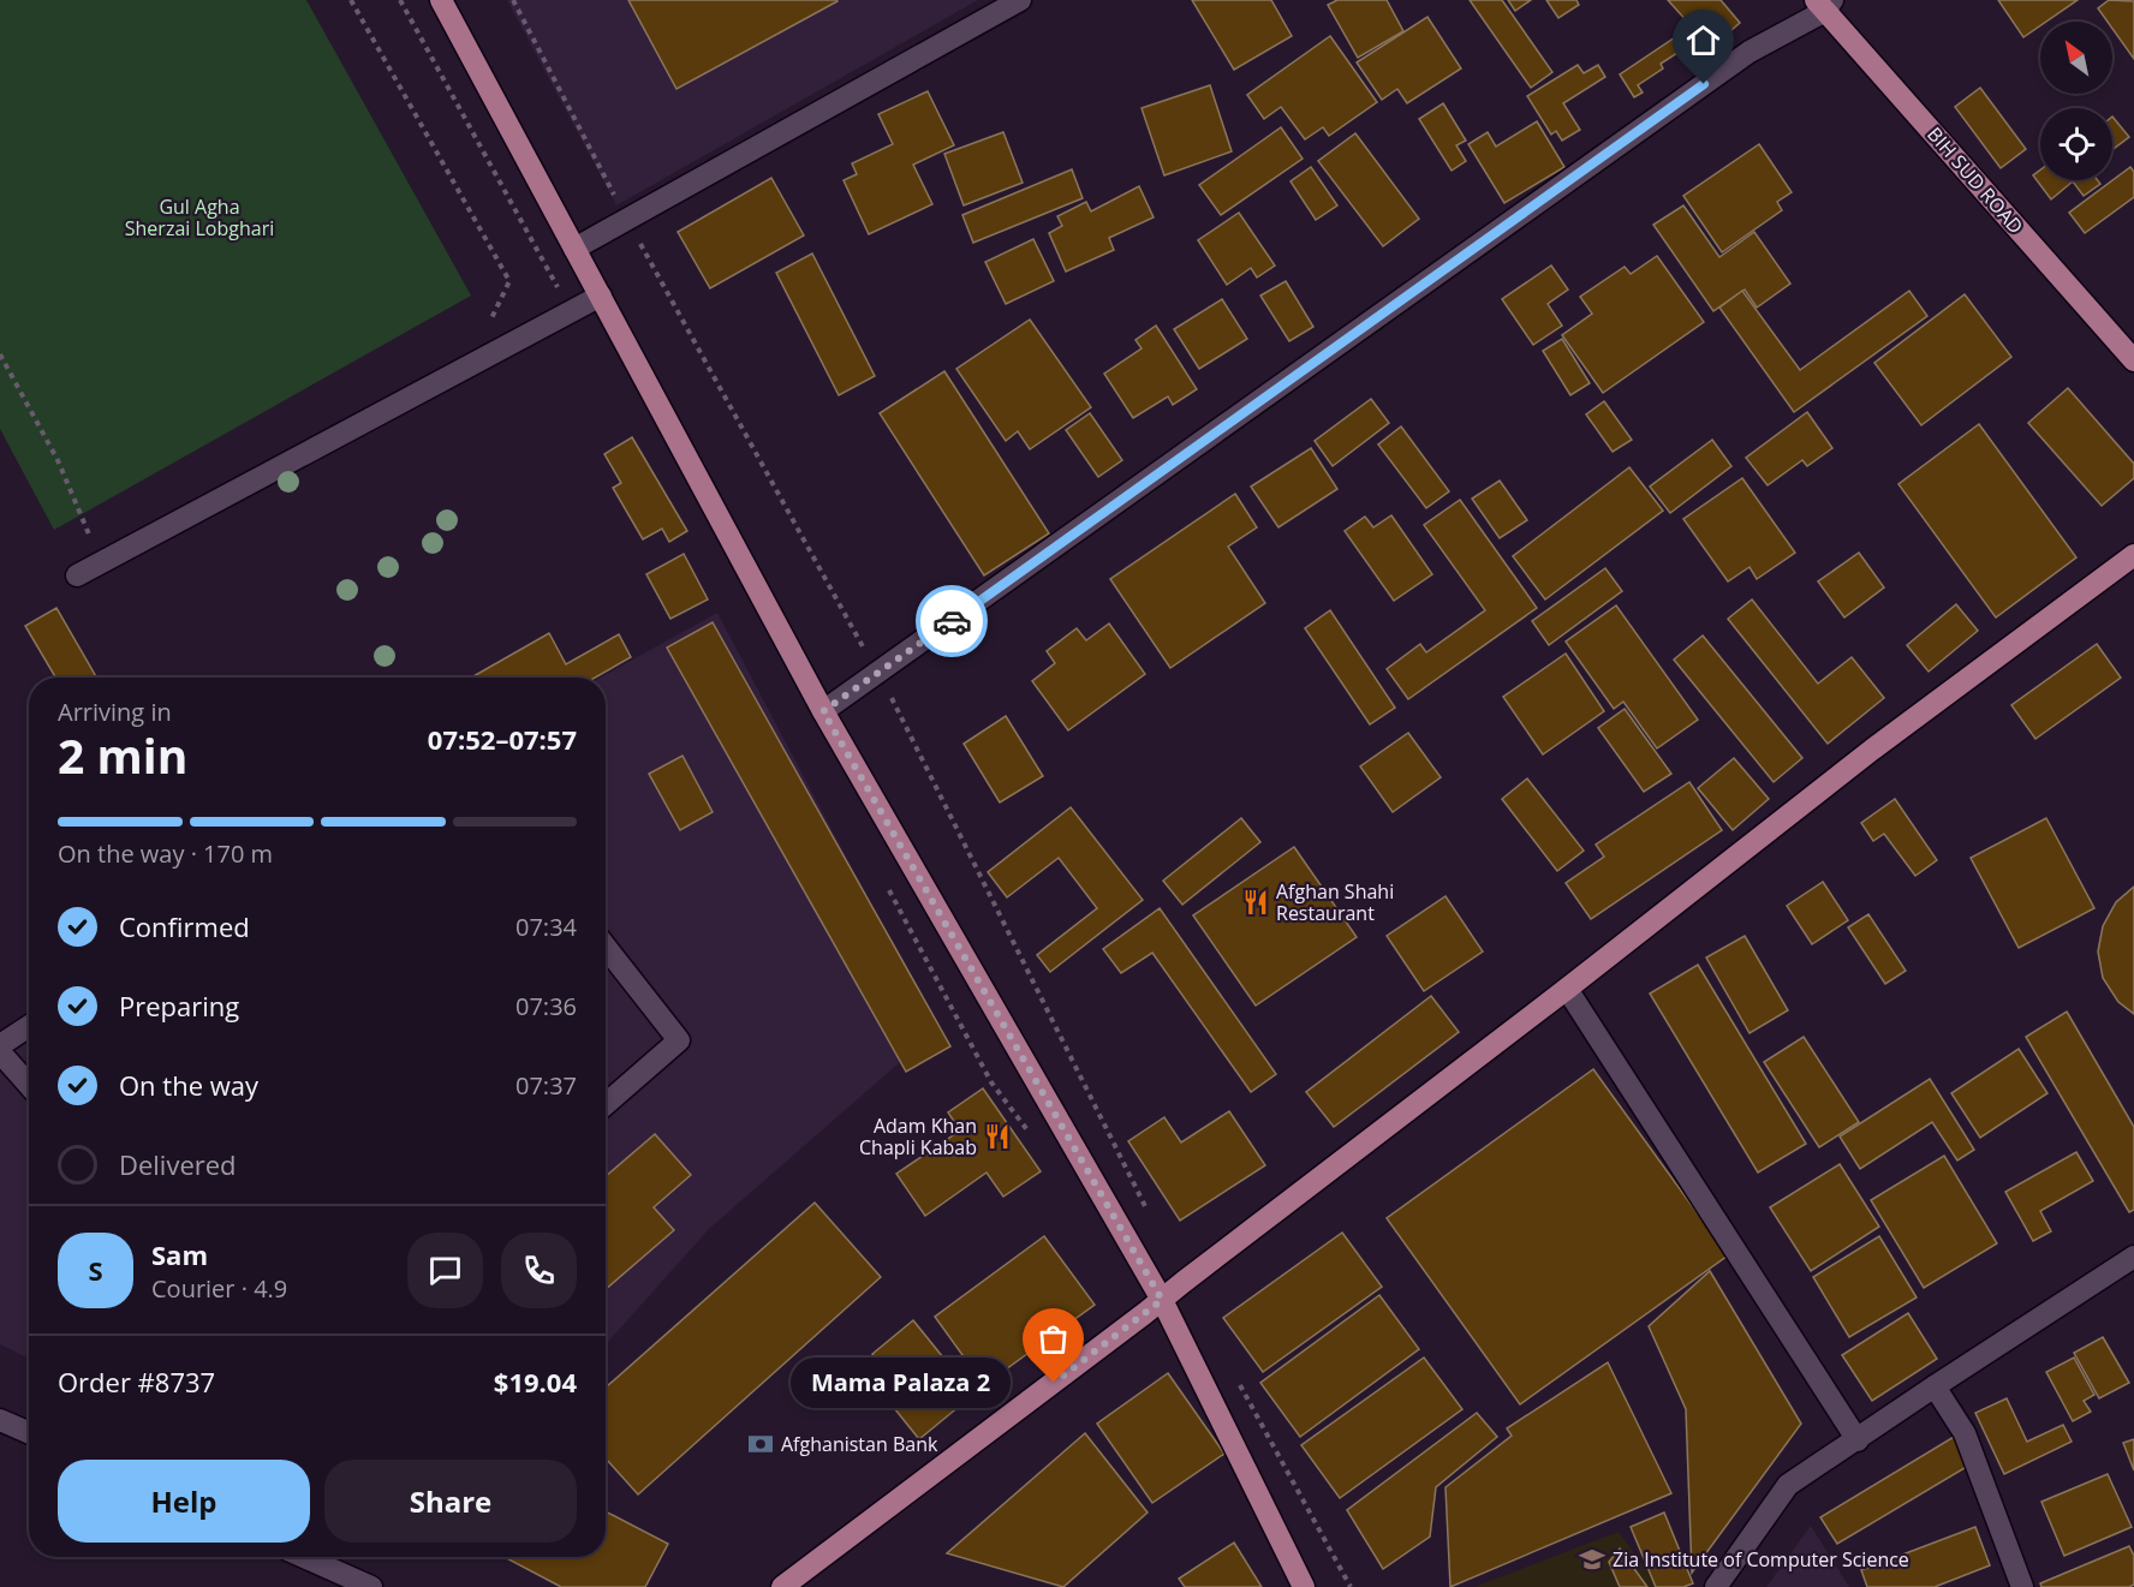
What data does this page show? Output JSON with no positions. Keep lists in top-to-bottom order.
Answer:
{
  "streets": {
    "main road": ["BIH SUD ROAD"]
  },
  "parks": ["Gul Agha Sherzai Lobghari"],
  "places": {
    "restaurant": ["Afghan Shahi Restaurant", "Adam Khan Chapli Kabab"],
    "other": ["Mama Palaza 2"],
    "bank": ["Afghanistan Bank"],
    "school or university": ["Zia Institute of Computer Science"]
  },
  "north": "top left",
  "page": {
    "heading": ["2 min", "Arriving in", "07:52–07:57"],
    "panel": [
      "Sam",
      "Courier · 4.9",
      "Order #8737",
      "$19.04"
    ],
    "bar": "On the way · 170 m",
    "list": [
      ["Confirmed", "07:34"],
      ["Preparing", "07:36"],
      ["On the way", "07:37"],
      "Delivered"
    ],
    "round": "S",
    "bubble": "Mama Palaza 2",
    "buttons": ["Help", "Share"]
  }
}
